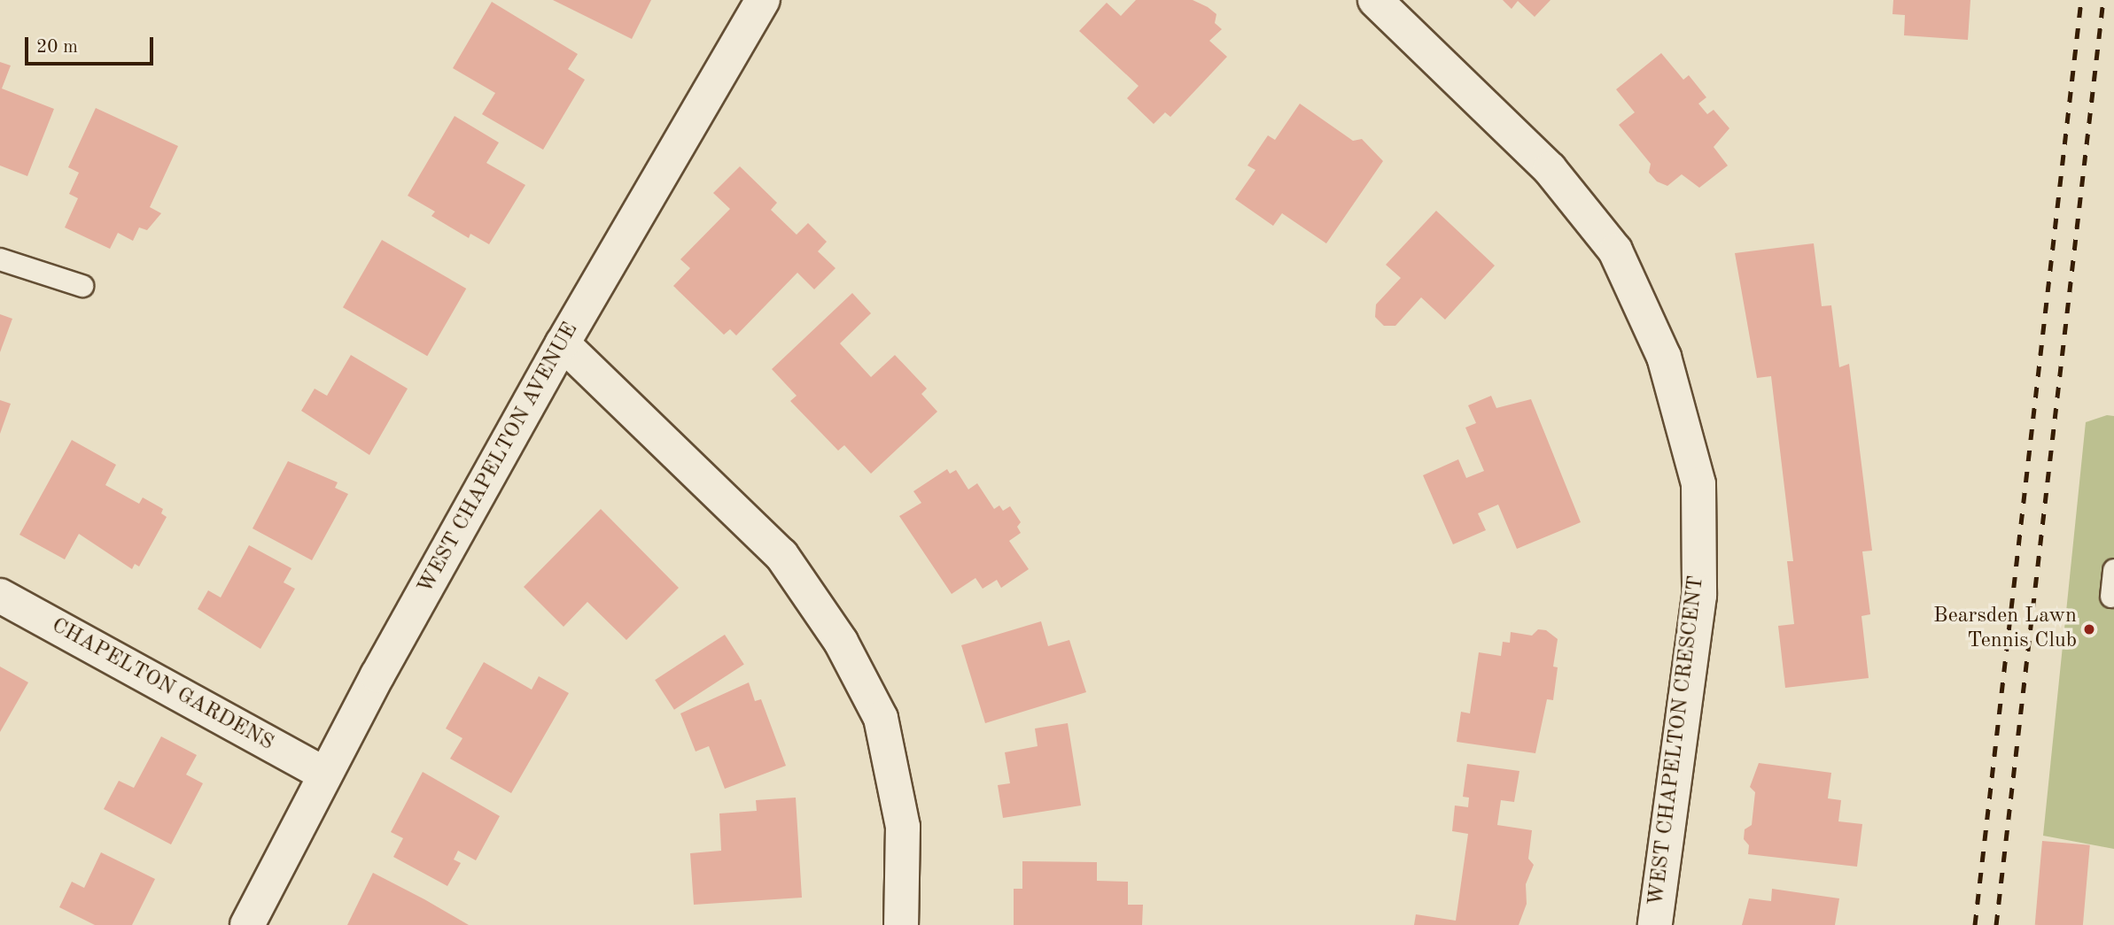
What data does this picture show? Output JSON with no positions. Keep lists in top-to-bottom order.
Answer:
{
  "streets": {
    "street": ["WEST CHAPELTON AVENUE", "CHAPELTON GARDENS", "WEST CHAPELTON CRESCENT"]
  },
  "crossings": [
    ["WEST CHAPELTON AVENUE", "CHAPELTON GARDENS"]
  ],
  "places": ["Bearsden Lawn Tennis Club"],
  "scale_bar": "20 m"
}
